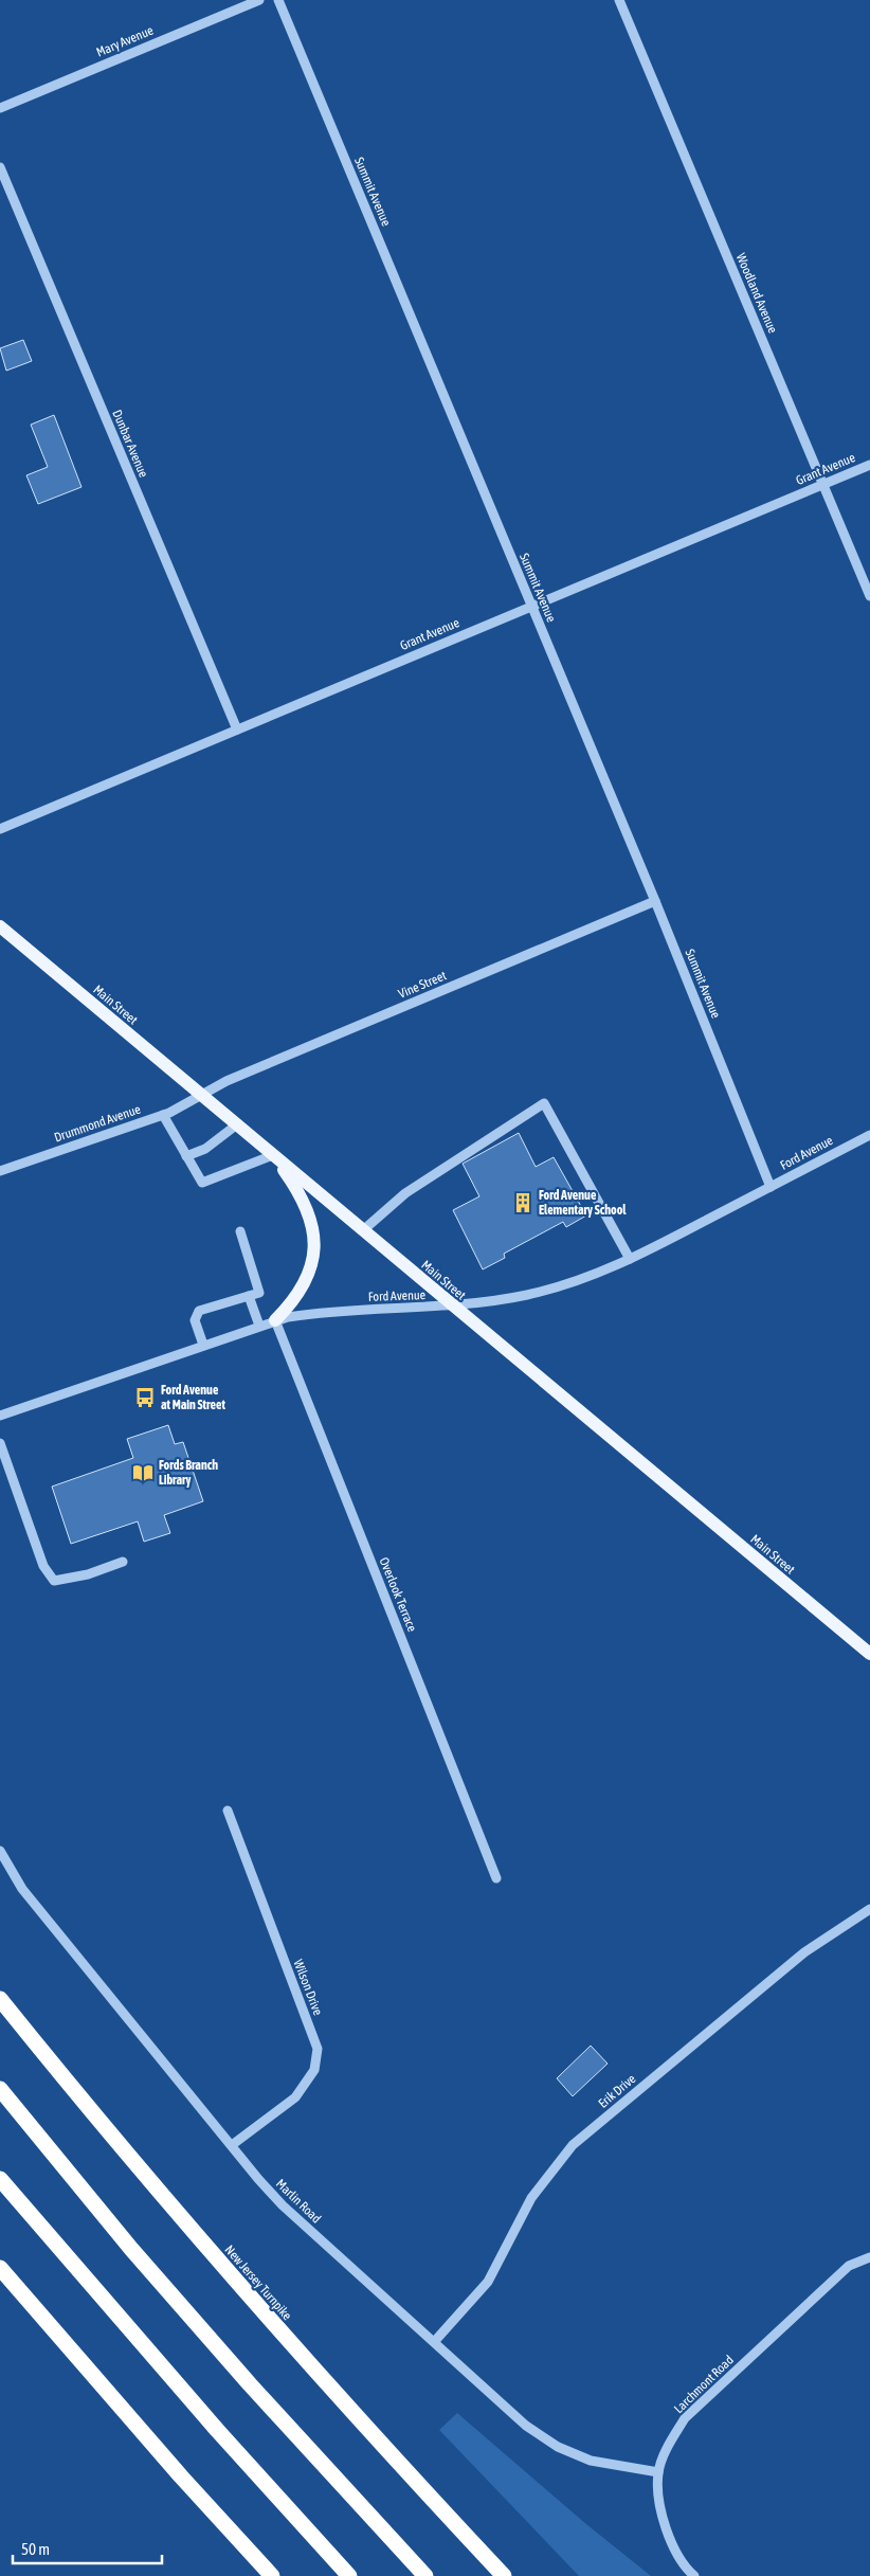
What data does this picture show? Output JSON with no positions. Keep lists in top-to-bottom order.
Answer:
{
  "streets": {
    "highway": ["New Jersey Turnpike"],
    "main road": ["Main Street"],
    "street": [
      "Mary Avenue",
      "Summit Avenue",
      "Woodland Avenue",
      "Dunbar Avenue",
      "Grant Avenue",
      "Vine Street",
      "Drummond Avenue",
      "Ford Avenue",
      "Overlook Terrace",
      "Wilson Drive",
      "Erik Drive",
      "Marlin Road",
      "Larchmont Road"
    ]
  },
  "crossings": [
    ["Summit Avenue", "Grant Avenue"],
    ["Summit Avenue", "Vine Street"],
    ["Summit Avenue", "Ford Avenue"],
    ["Woodland Avenue", "Grant Avenue"],
    ["Dunbar Avenue", "Grant Avenue"],
    ["Vine Street", "Main Street"],
    ["Vine Street", "Drummond Avenue"],
    ["Main Street", "Drummond Avenue"],
    ["Main Street", "Ford Avenue"],
    ["Ford Avenue", "Overlook Terrace"],
    ["Wilson Drive", "Marlin Road"],
    ["Erik Drive", "Marlin Road"],
    ["Marlin Road", "Larchmont Road"]
  ],
  "places": {
    "building": ["Ford Avenue Elementary School"],
    "bus stop": ["Ford Avenue at Main Street"],
    "library": ["Fords Branch Library"]
  },
  "scale_bar": "50 m"
}
